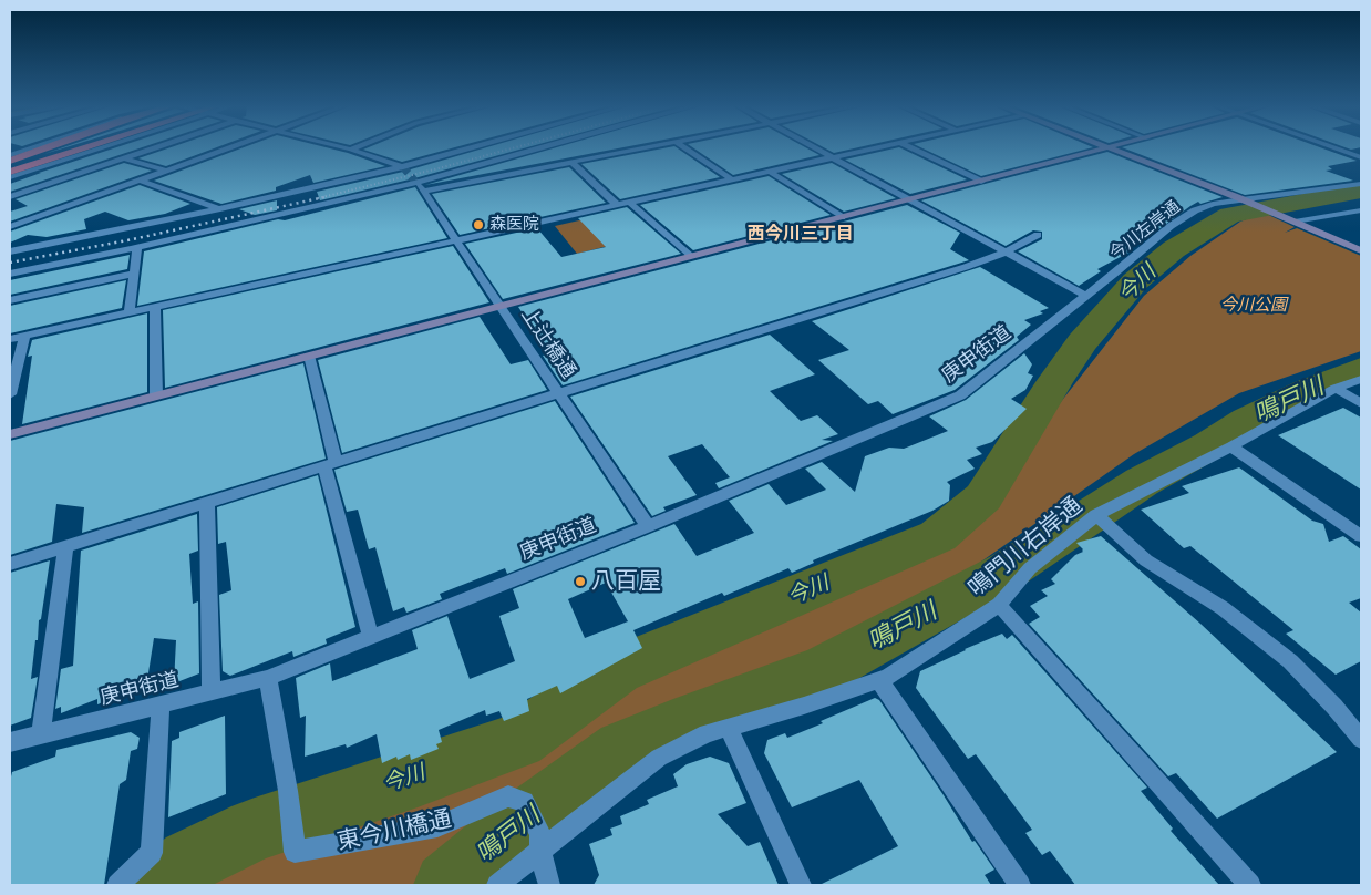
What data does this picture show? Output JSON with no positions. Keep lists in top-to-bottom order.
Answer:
{
  "streets": {
    "street": [
      "今川左岸通",
      "上辻橋通",
      "庚申街道",
      "鳴門川右岸通",
      "東今川橋通"
    ]
  },
  "crossings": [
    ["今川左岸通", "庚申街道"],
    ["上辻橋通", "庚申街道"],
    ["庚申街道", "東今川橋通"],
    ["鳴門川右岸通", "東今川橋通"]
  ],
  "districts": ["西今川三丁目"],
  "water": ["今川", "鳴戸川"],
  "parks": ["今川公園"],
  "places": ["森医院", "八百屋"]
}
